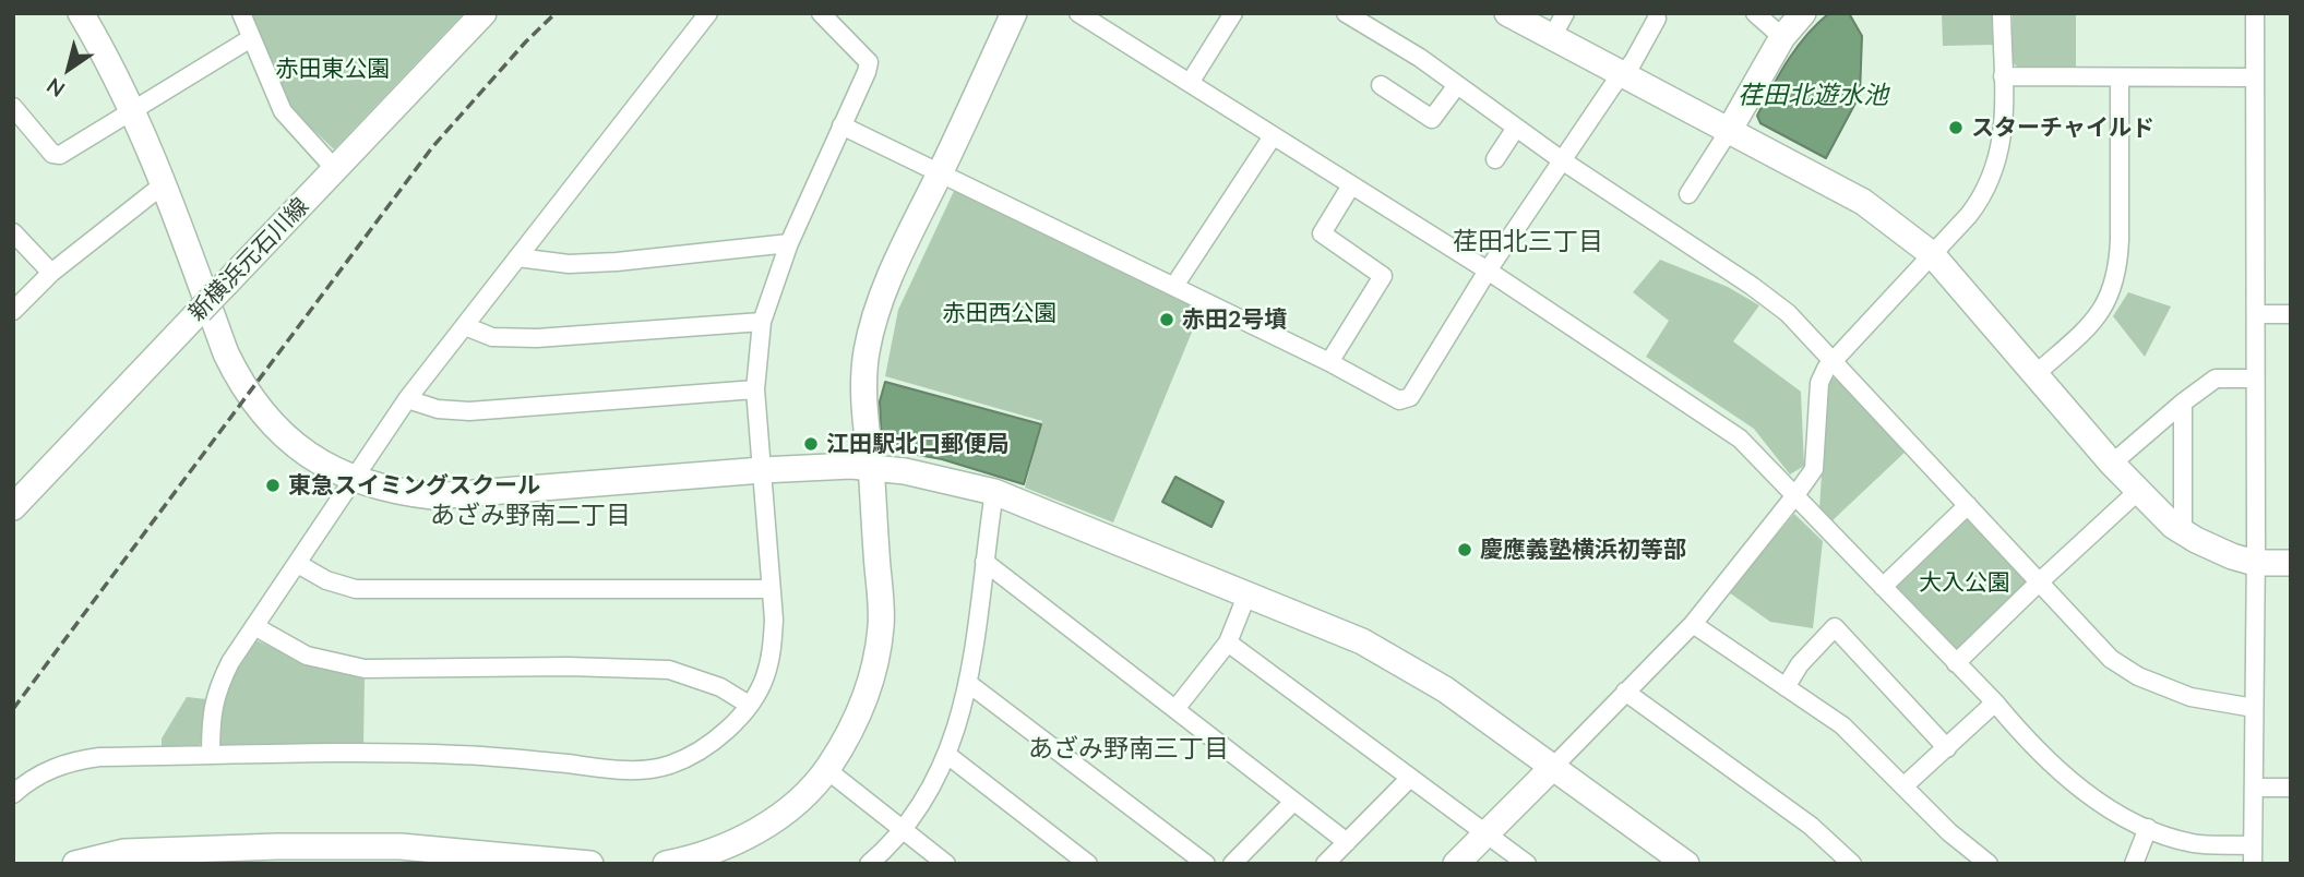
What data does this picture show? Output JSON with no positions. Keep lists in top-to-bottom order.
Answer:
{
  "streets": {
    "street": ["新横浜元石川線"]
  },
  "districts": ["荏田北三丁目", "あざみ野南二丁目", "あざみ野南三丁目"],
  "water": ["荏田北遊水池"],
  "parks": ["赤田東公園", "赤田西公園", "大入公園"],
  "places": [
    "スターチャイルド",
    "赤田2号墳",
    "江田駅北口郵便局",
    "東急スイミングスクール",
    "慶應義塾横浜初等部"
  ],
  "north": "bottom left"
}
